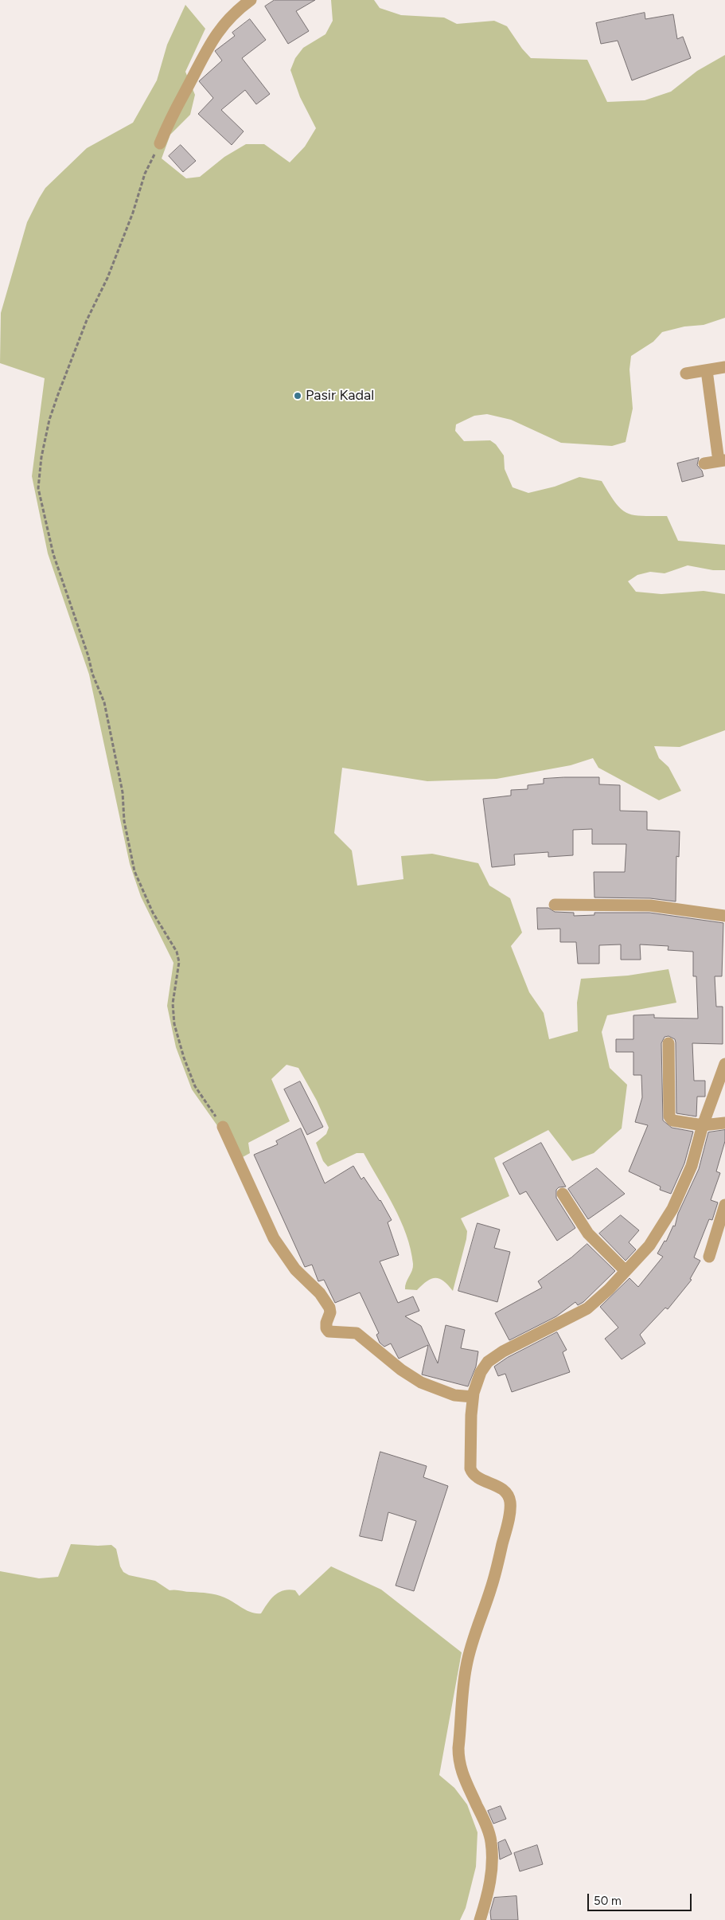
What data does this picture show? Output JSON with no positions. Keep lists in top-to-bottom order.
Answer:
{
  "places": ["Pasir Kadal"],
  "scale_bar": "50 m"
}
